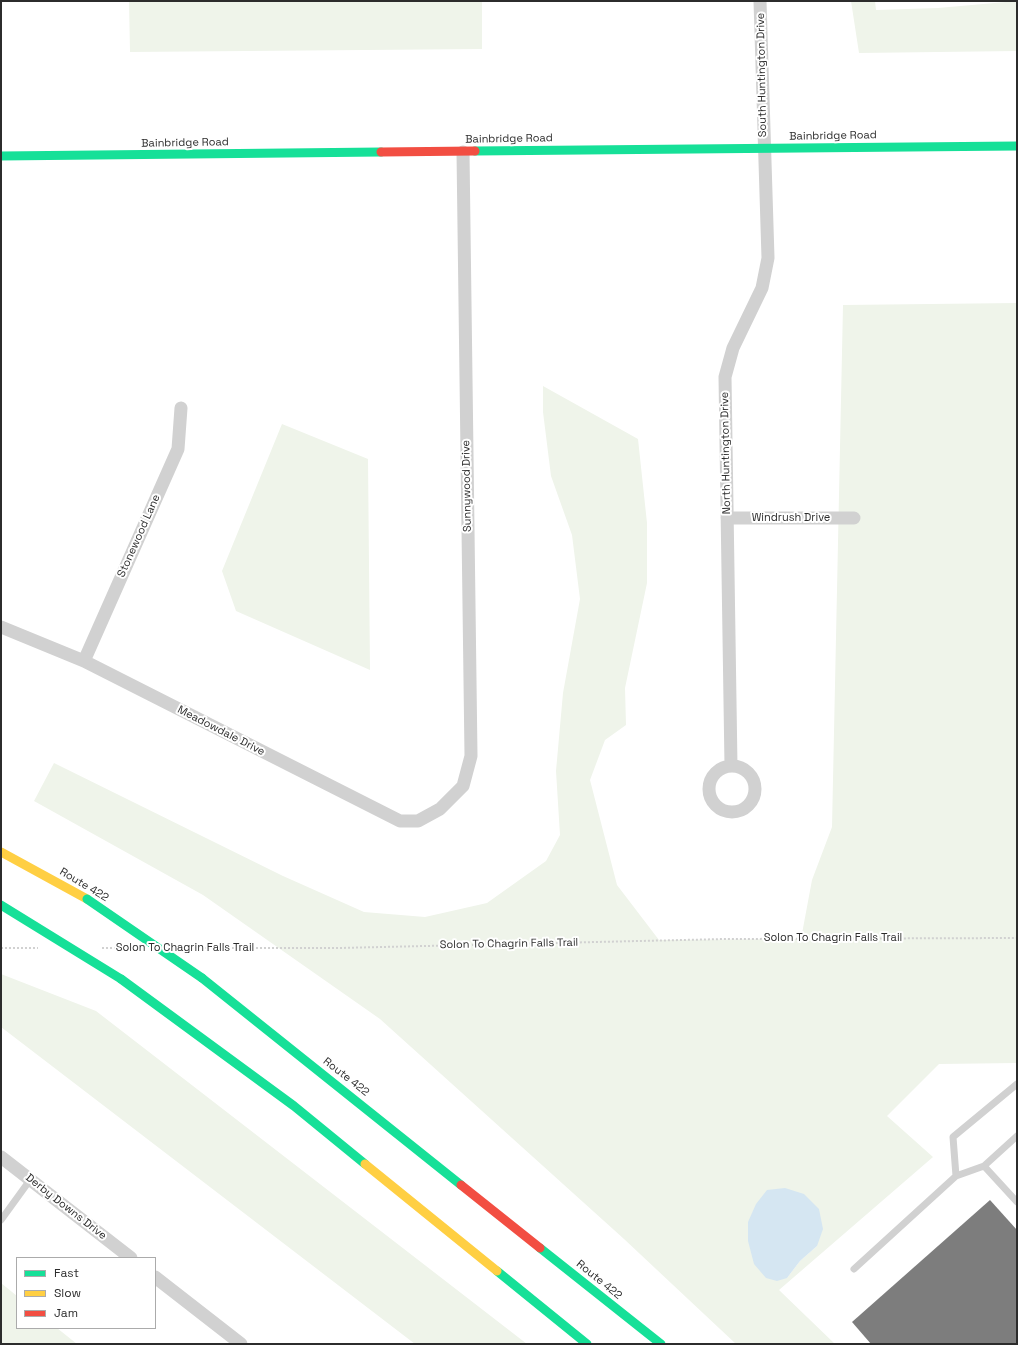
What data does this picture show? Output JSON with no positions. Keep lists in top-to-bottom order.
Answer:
{
  "streets": {
    "main road": ["Bainbridge Road", "Route 422"],
    "street": [
      "South Huntington Drive",
      "North Huntington Drive",
      "Sunnywood Drive",
      "Windrush Drive",
      "Stonewood Lane",
      "Meadowdale Drive",
      "Derby Downs Drive"
    ],
    "path": ["Solon To Chagrin Falls Trail"]
  },
  "crossings": [
    ["South Huntington Drive", "Bainbridge Road"],
    ["South Huntington Drive", "North Huntington Drive"],
    ["Bainbridge Road", "North Huntington Drive"],
    ["Bainbridge Road", "Sunnywood Drive"],
    ["North Huntington Drive", "Windrush Drive"],
    ["Sunnywood Drive", "Meadowdale Drive"],
    ["Stonewood Lane", "Meadowdale Drive"]
  ],
  "legend": ["Fast", "Slow", "Jam"]
}
